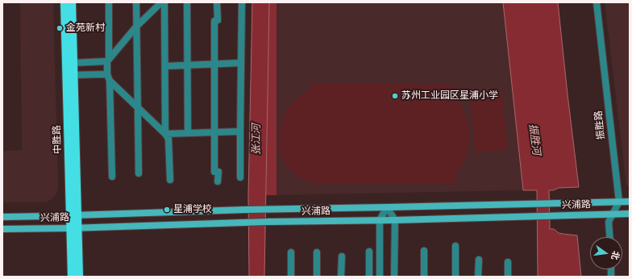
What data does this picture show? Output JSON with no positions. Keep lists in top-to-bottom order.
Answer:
{
  "streets": {
    "main road": ["中胜路", "兴浦路"],
    "street": ["振胜路"]
  },
  "crossings": [
    ["振胜路", "兴浦路"],
    ["中胜路", "兴浦路"]
  ],
  "water": ["张江河", "振胜河"],
  "places": ["金苑新村", "苏州工业园区星浦小学", "星浦学校"],
  "north": "right"
}
